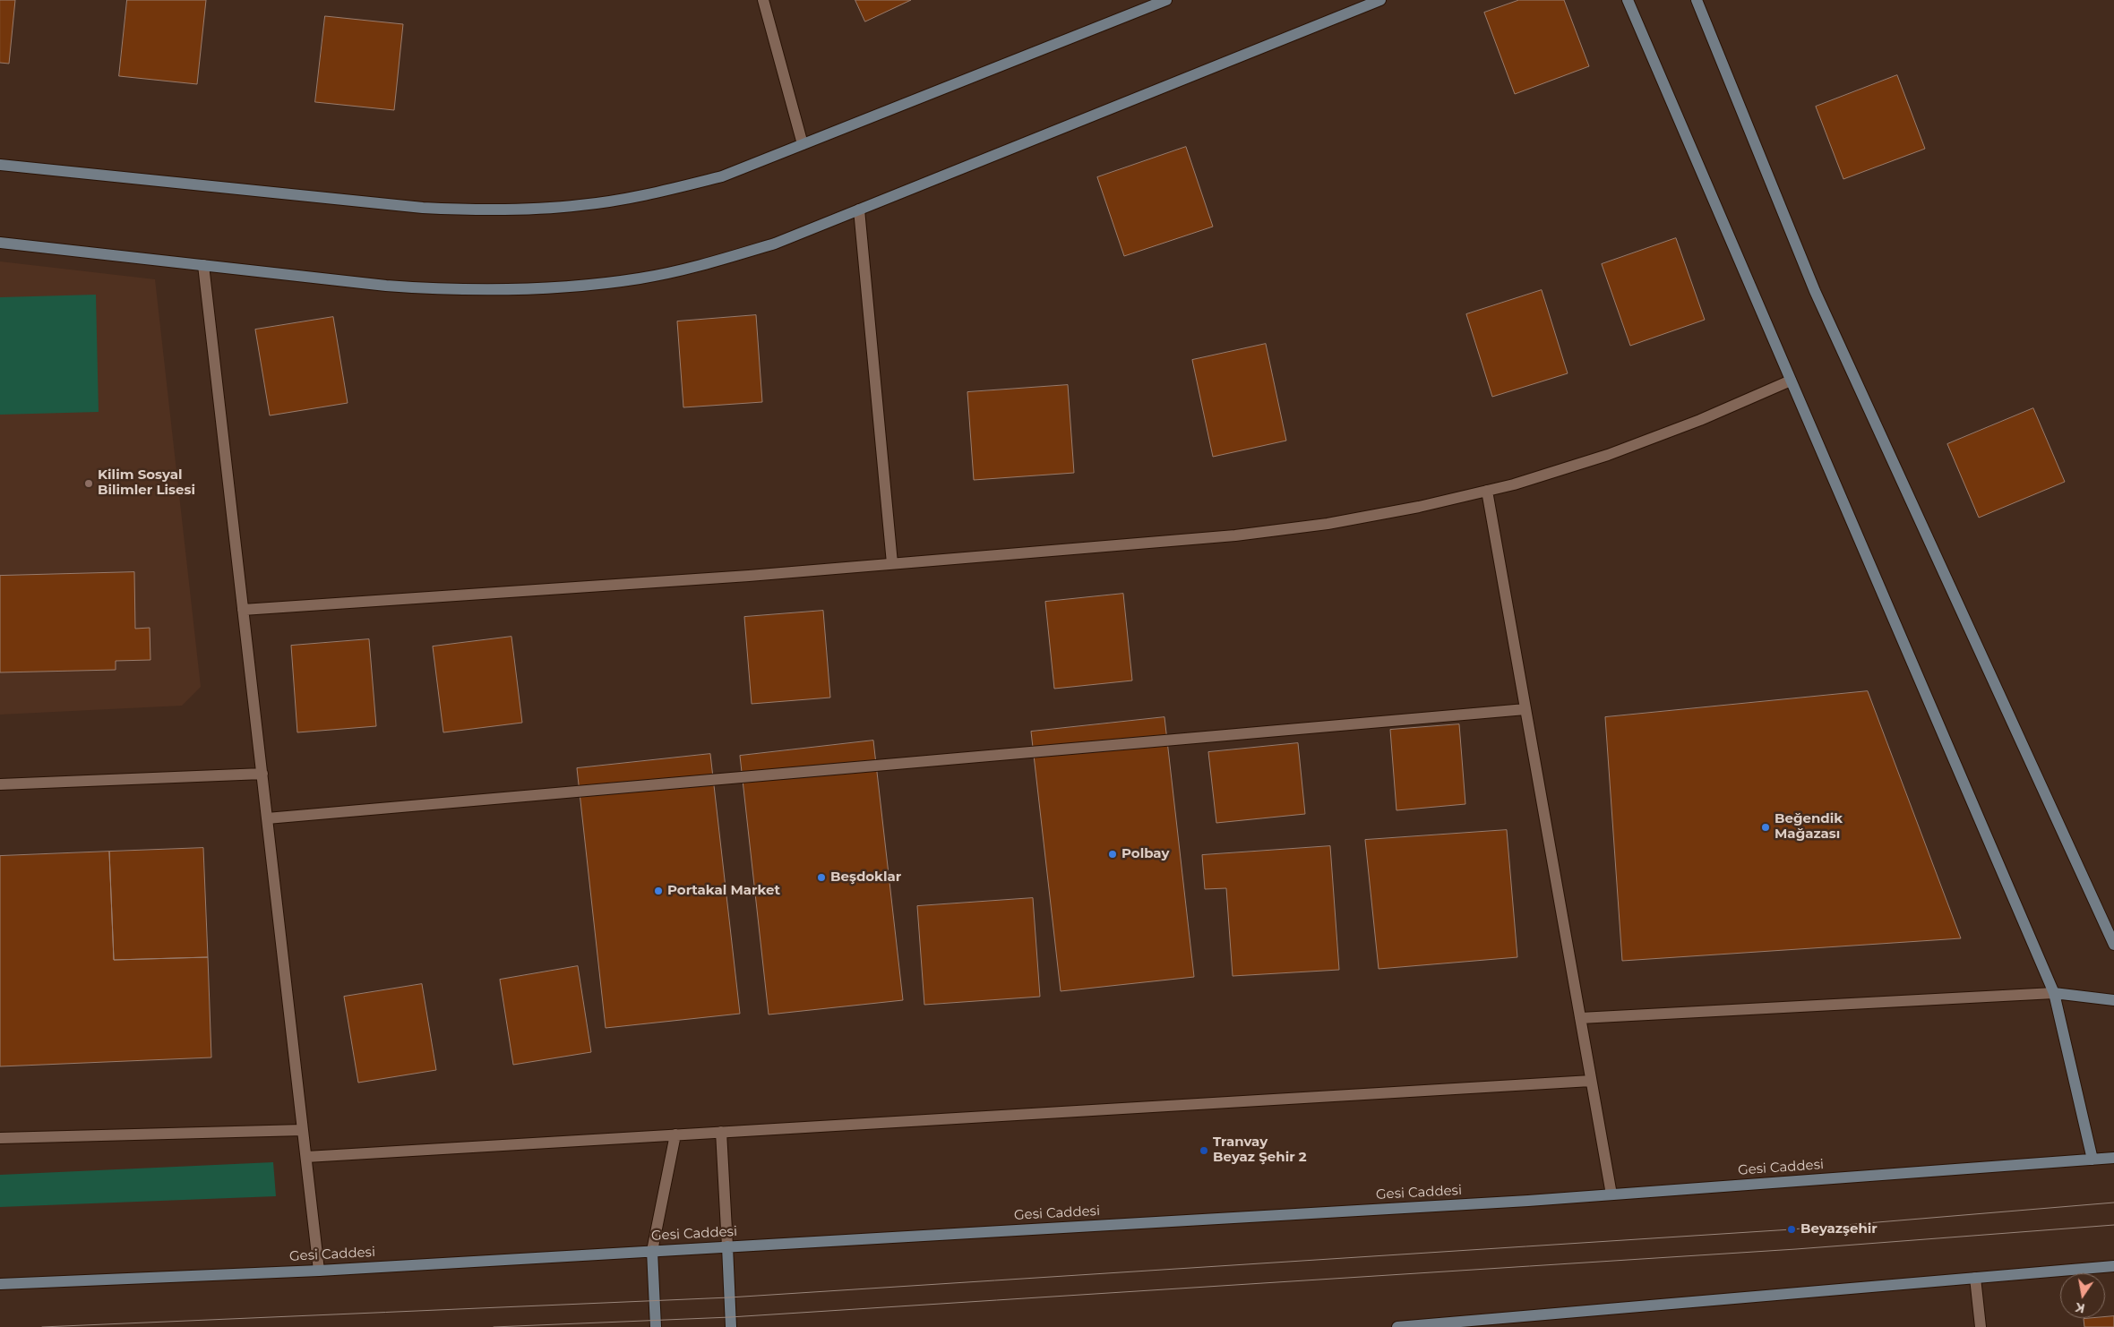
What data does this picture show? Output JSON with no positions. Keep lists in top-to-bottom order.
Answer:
{
  "streets": {
    "street": ["Gesi Caddesi"]
  },
  "places": [
    "Kilim Sosyal Bilimler Lisesi",
    "Beğendik Mağazası",
    "Polbay",
    "Beşdoklar",
    "Portakal Market",
    "Tranvay Beyaz Şehir 2",
    "Beyazşehir"
  ],
  "north": "bottom"
}
